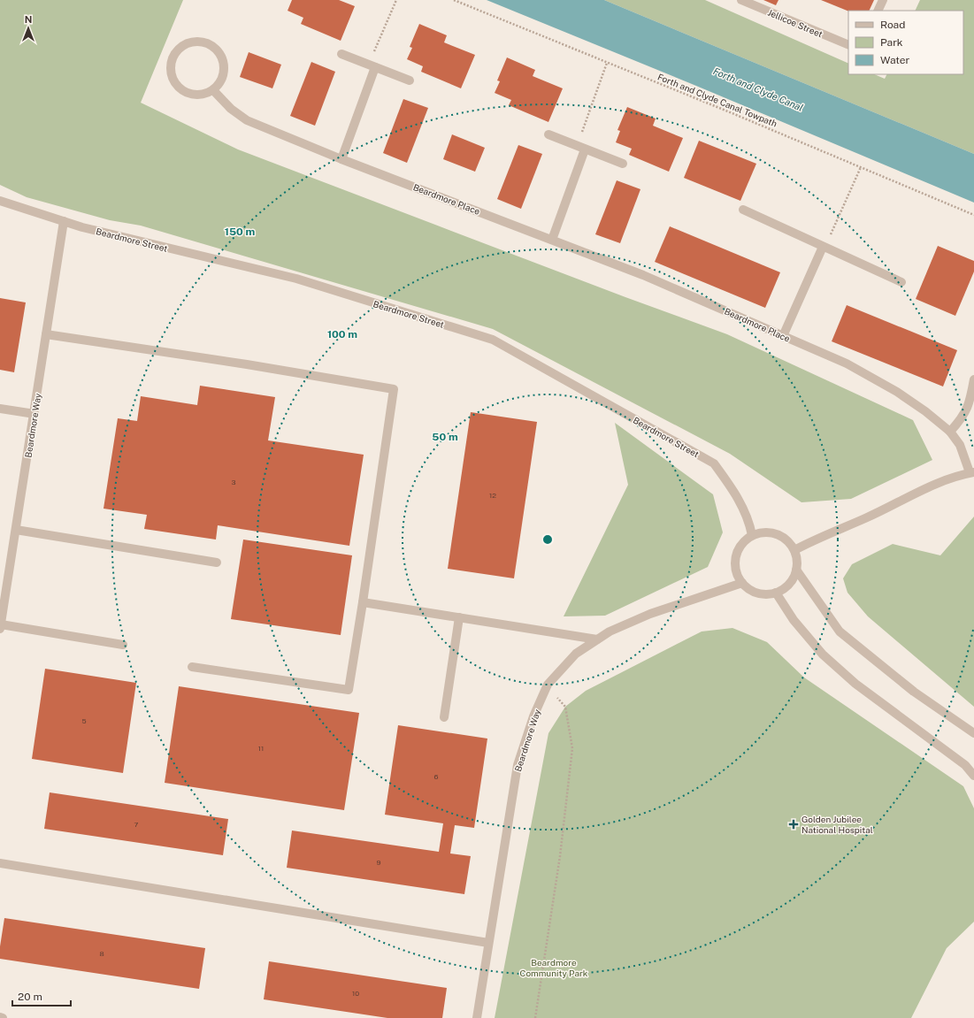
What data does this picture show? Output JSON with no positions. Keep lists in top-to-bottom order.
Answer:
{
  "streets": {
    "street": [
      "Jellicoe Street",
      "Beardmore Place",
      "Beardmore Street",
      "Beardmore Way"
    ],
    "path": ["Forth and Clyde Canal Towpath"]
  },
  "crossings": [
    ["Beardmore Street", "Beardmore Way"]
  ],
  "water": ["Forth and Clyde Canal"],
  "parks": ["Beardmore Community Park"],
  "places": {
    "health": ["Golden Jubilee National Hospital"]
  },
  "house_numbers": [
    "3",
    "12",
    "5",
    "11",
    "6",
    "7",
    "9",
    "8",
    "10"
  ],
  "legend": ["Road", "Park", "Water"],
  "scale_bar": "20 m",
  "north": "top",
  "rings": ["150 m", "100 m", "50 m"]
}
